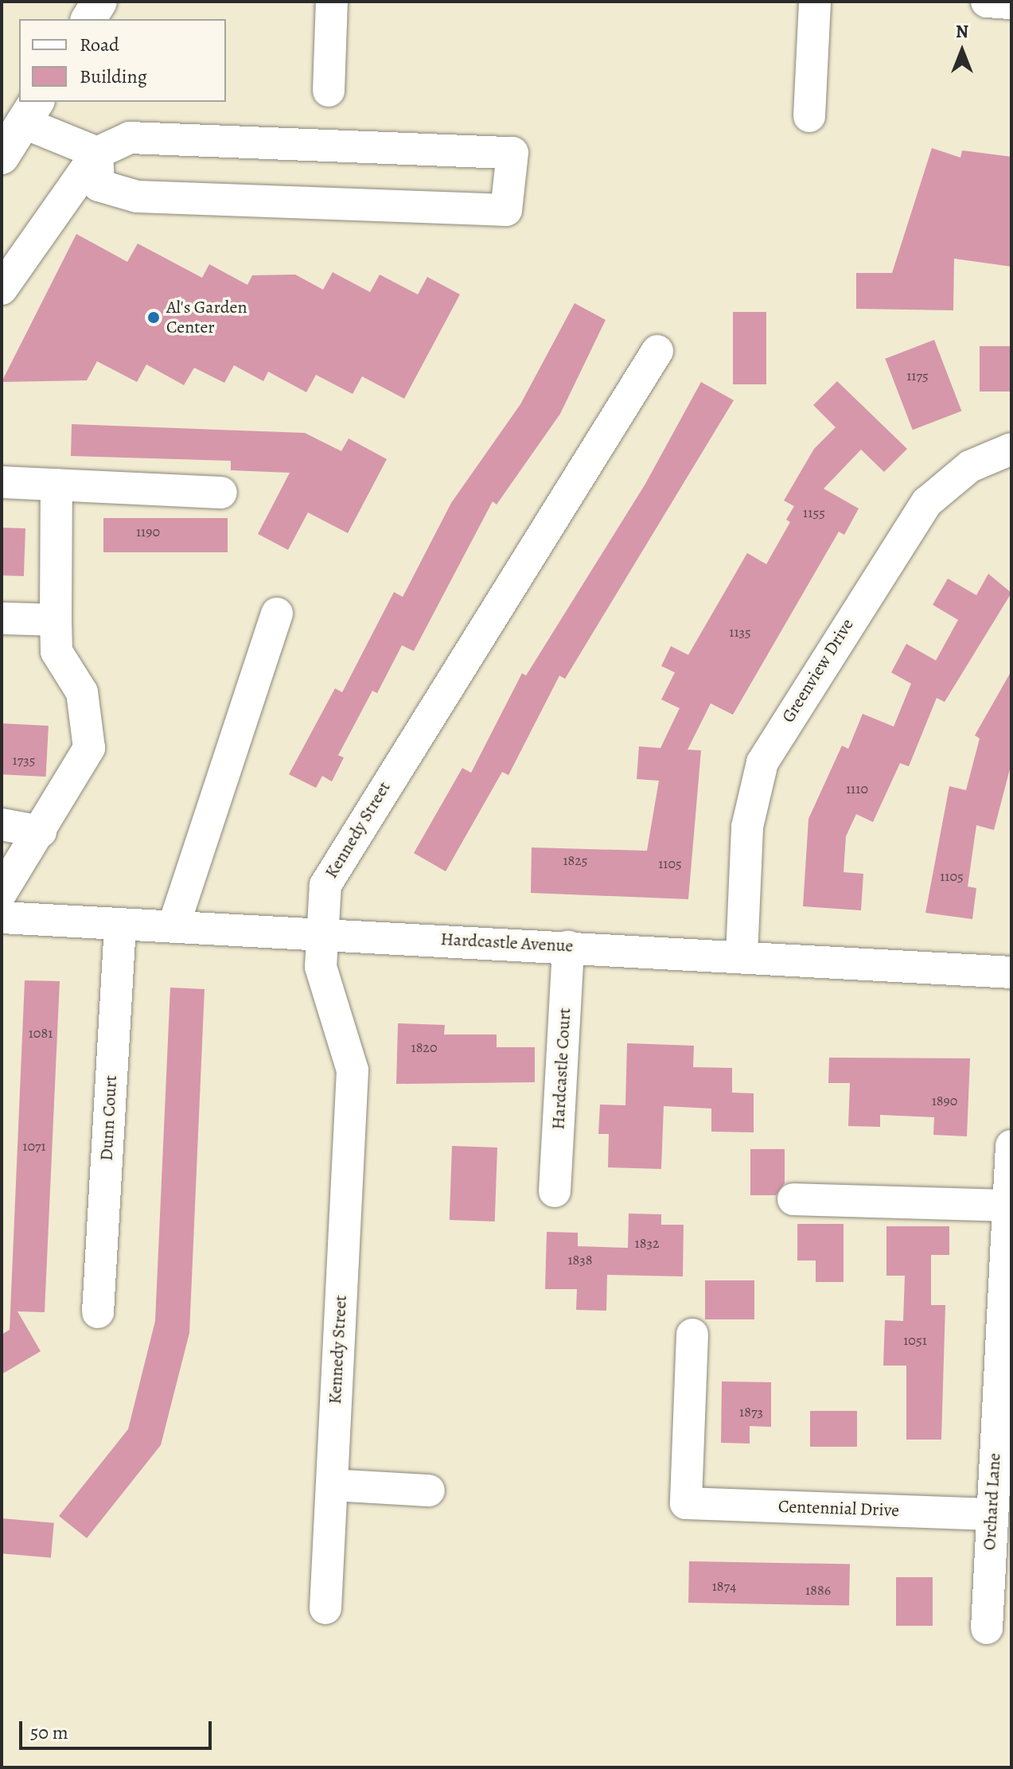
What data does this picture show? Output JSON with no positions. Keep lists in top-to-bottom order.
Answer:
{
  "streets": {
    "street": [
      "Greenview Drive",
      "Kennedy Street",
      "Hardcastle Avenue",
      "Hardcastle Court",
      "Dunn Court",
      "Orchard Lane",
      "Centennial Drive"
    ]
  },
  "crossings": [
    ["Greenview Drive", "Hardcastle Avenue"],
    ["Kennedy Street", "Hardcastle Avenue"],
    ["Hardcastle Avenue", "Hardcastle Court"],
    ["Hardcastle Avenue", "Dunn Court"],
    ["Orchard Lane", "Centennial Drive"]
  ],
  "places": ["Al's Garden Center"],
  "house_numbers": [
    "1175",
    "1155",
    "1190",
    "1135",
    "1735",
    "1110",
    "1825",
    "1105",
    "1105",
    "1081",
    "1820",
    "1890",
    "1071",
    "1832",
    "1838",
    "1051",
    "1873",
    "1874",
    "1886"
  ],
  "legend": ["Road", "Building"],
  "scale_bar": "50 m",
  "north": "top"
}
